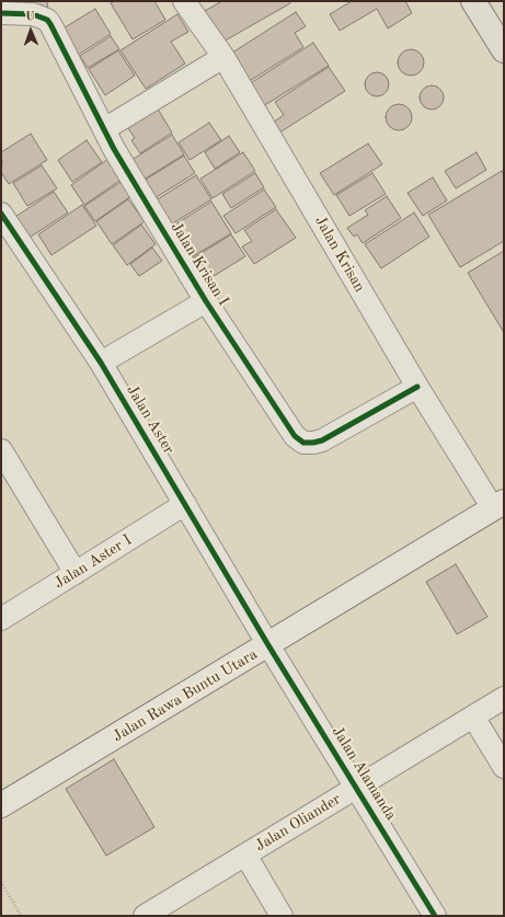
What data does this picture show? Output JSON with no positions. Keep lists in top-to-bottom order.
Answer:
{
  "streets": {
    "street": [
      "Jalan Krisan",
      "Jalan Krisan I",
      "Jalan Aster",
      "Jalan Aster I",
      "Jalan Rawa Buntu Utara",
      "Jalan Alamanda",
      "Jalan Oliander"
    ]
  },
  "crossings": [
    ["Jalan Krisan", "Jalan Krisan I"],
    ["Jalan Krisan", "Jalan Rawa Buntu Utara"],
    ["Jalan Aster", "Jalan Aster I"],
    ["Jalan Aster", "Jalan Rawa Buntu Utara"],
    ["Jalan Aster", "Jalan Alamanda"],
    ["Jalan Rawa Buntu Utara", "Jalan Alamanda"],
    ["Jalan Alamanda", "Jalan Oliander"]
  ],
  "north": "top"
}
